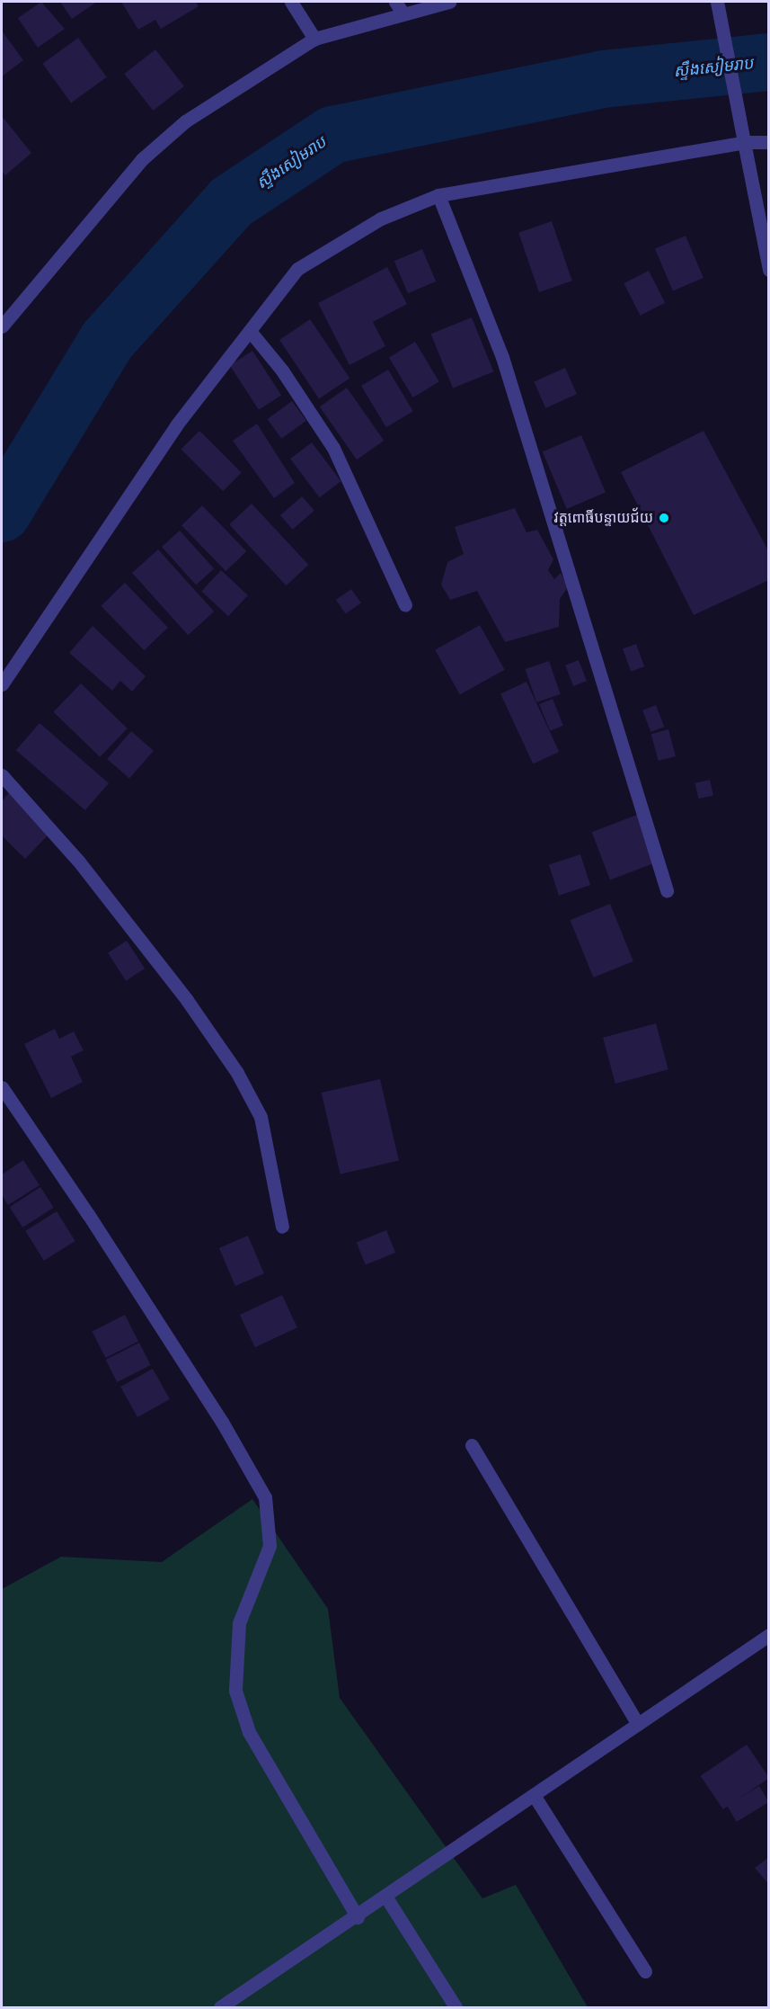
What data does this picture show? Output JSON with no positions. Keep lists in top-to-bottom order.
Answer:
{
  "water": ["ស្ទឹងសៀមរាប"],
  "places": ["វត្តពោធិ៍បន្ទាយជ័យ"]
}
